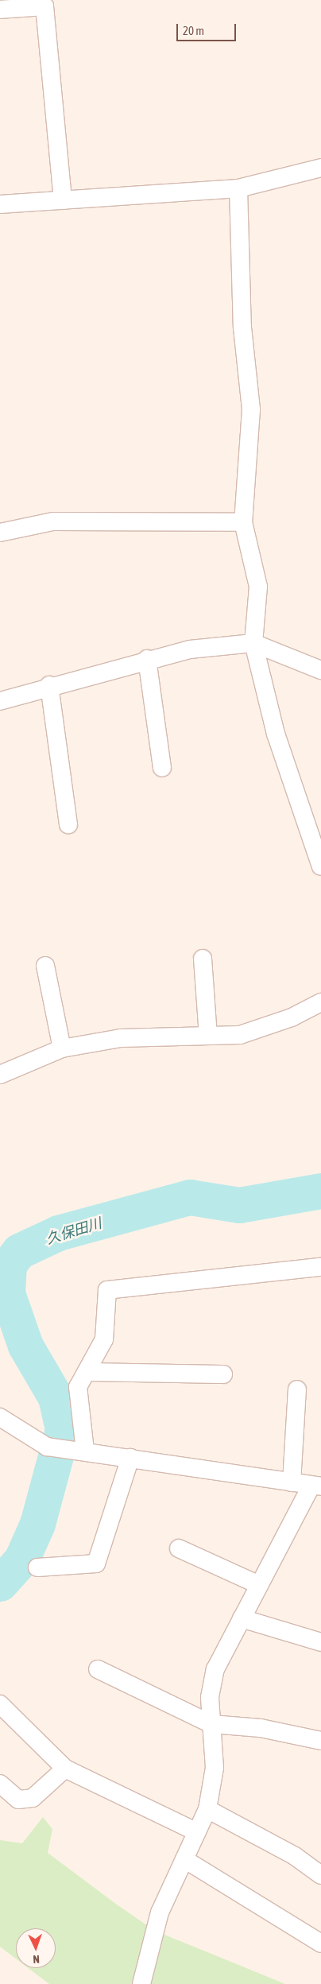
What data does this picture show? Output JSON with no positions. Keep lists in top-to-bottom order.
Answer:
{
  "water": ["久保田川"],
  "scale_bar": "20 m",
  "north": "bottom"
}
